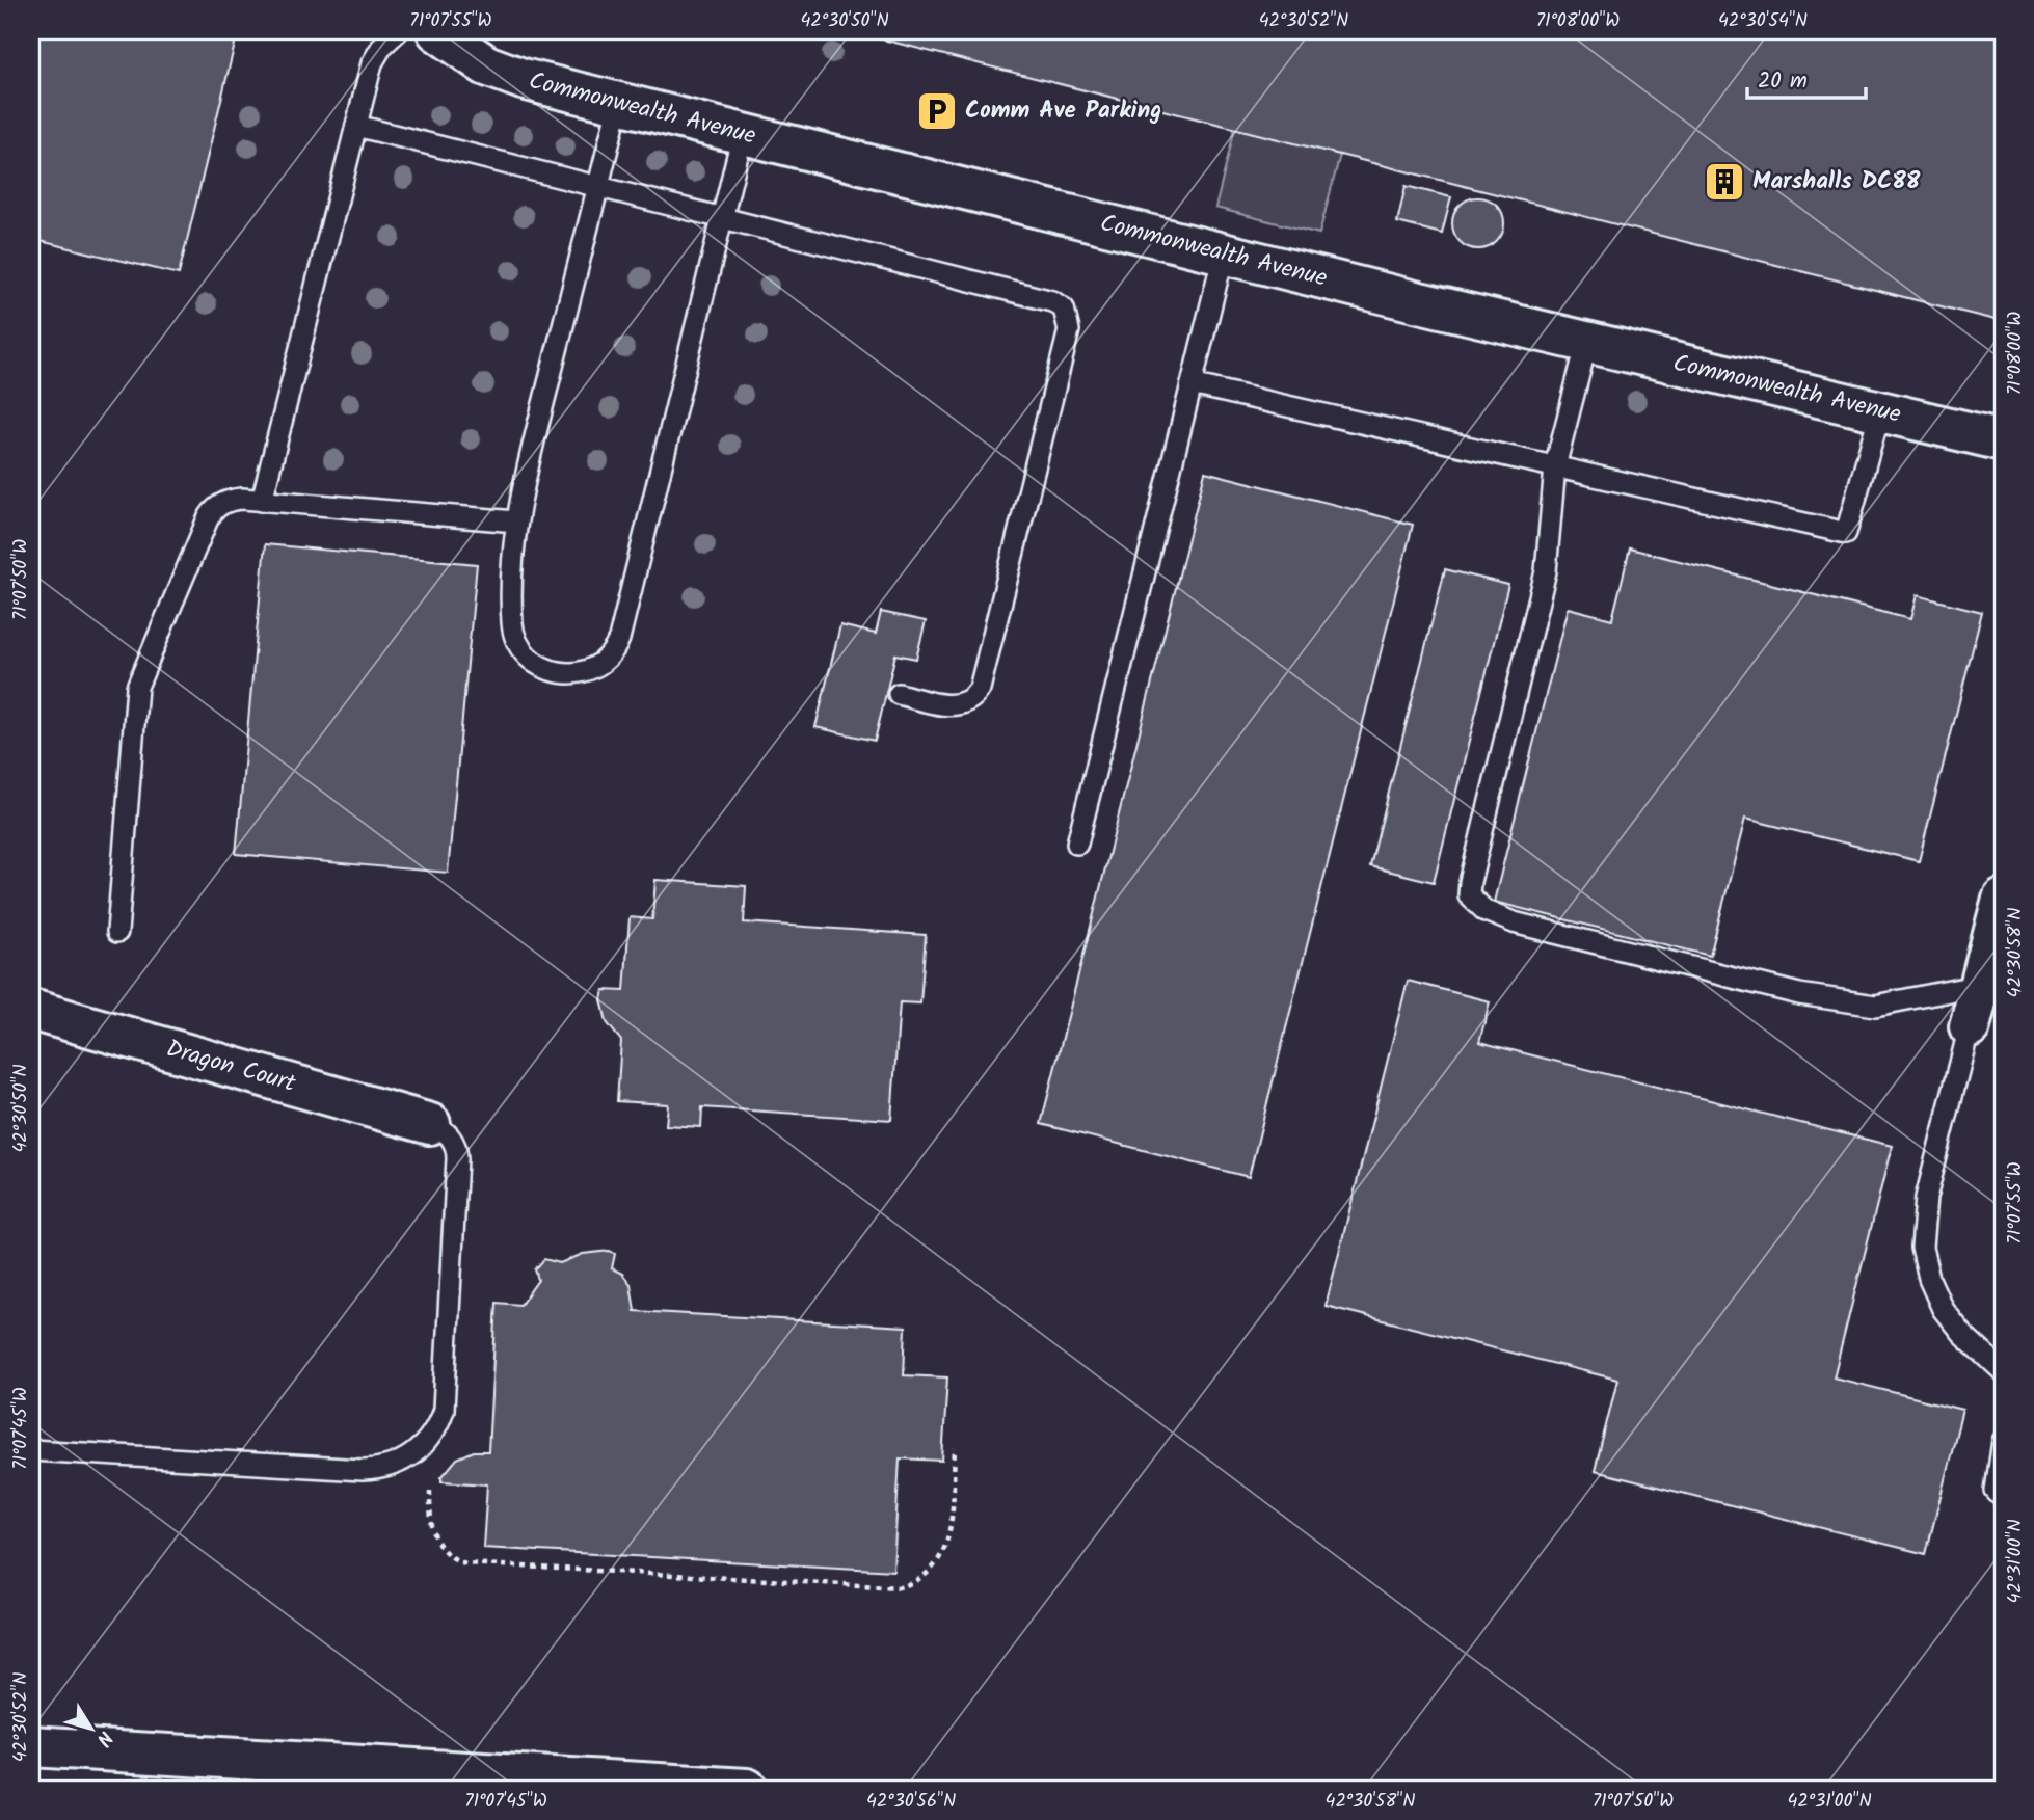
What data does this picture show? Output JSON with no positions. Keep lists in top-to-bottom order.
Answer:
{
  "streets": {
    "main road": ["Commonwealth Avenue", "Dragon Court"]
  },
  "places": {
    "parking": ["Comm Ave Parking"],
    "building": ["Marshalls DC88"]
  },
  "scale_bar": "20 m",
  "north": "bottom right",
  "coordinates": [
    "71°07'55\"W",
    "42°30'50\"N",
    "42°30'52\"N",
    "71°08'00\"W",
    "42°30'54\"N",
    "71°07'50\"W",
    "42°30'58\"N",
    "71°07'45\"W",
    "42°31'00\"N",
    "42°30'56\"N"
  ]
}
